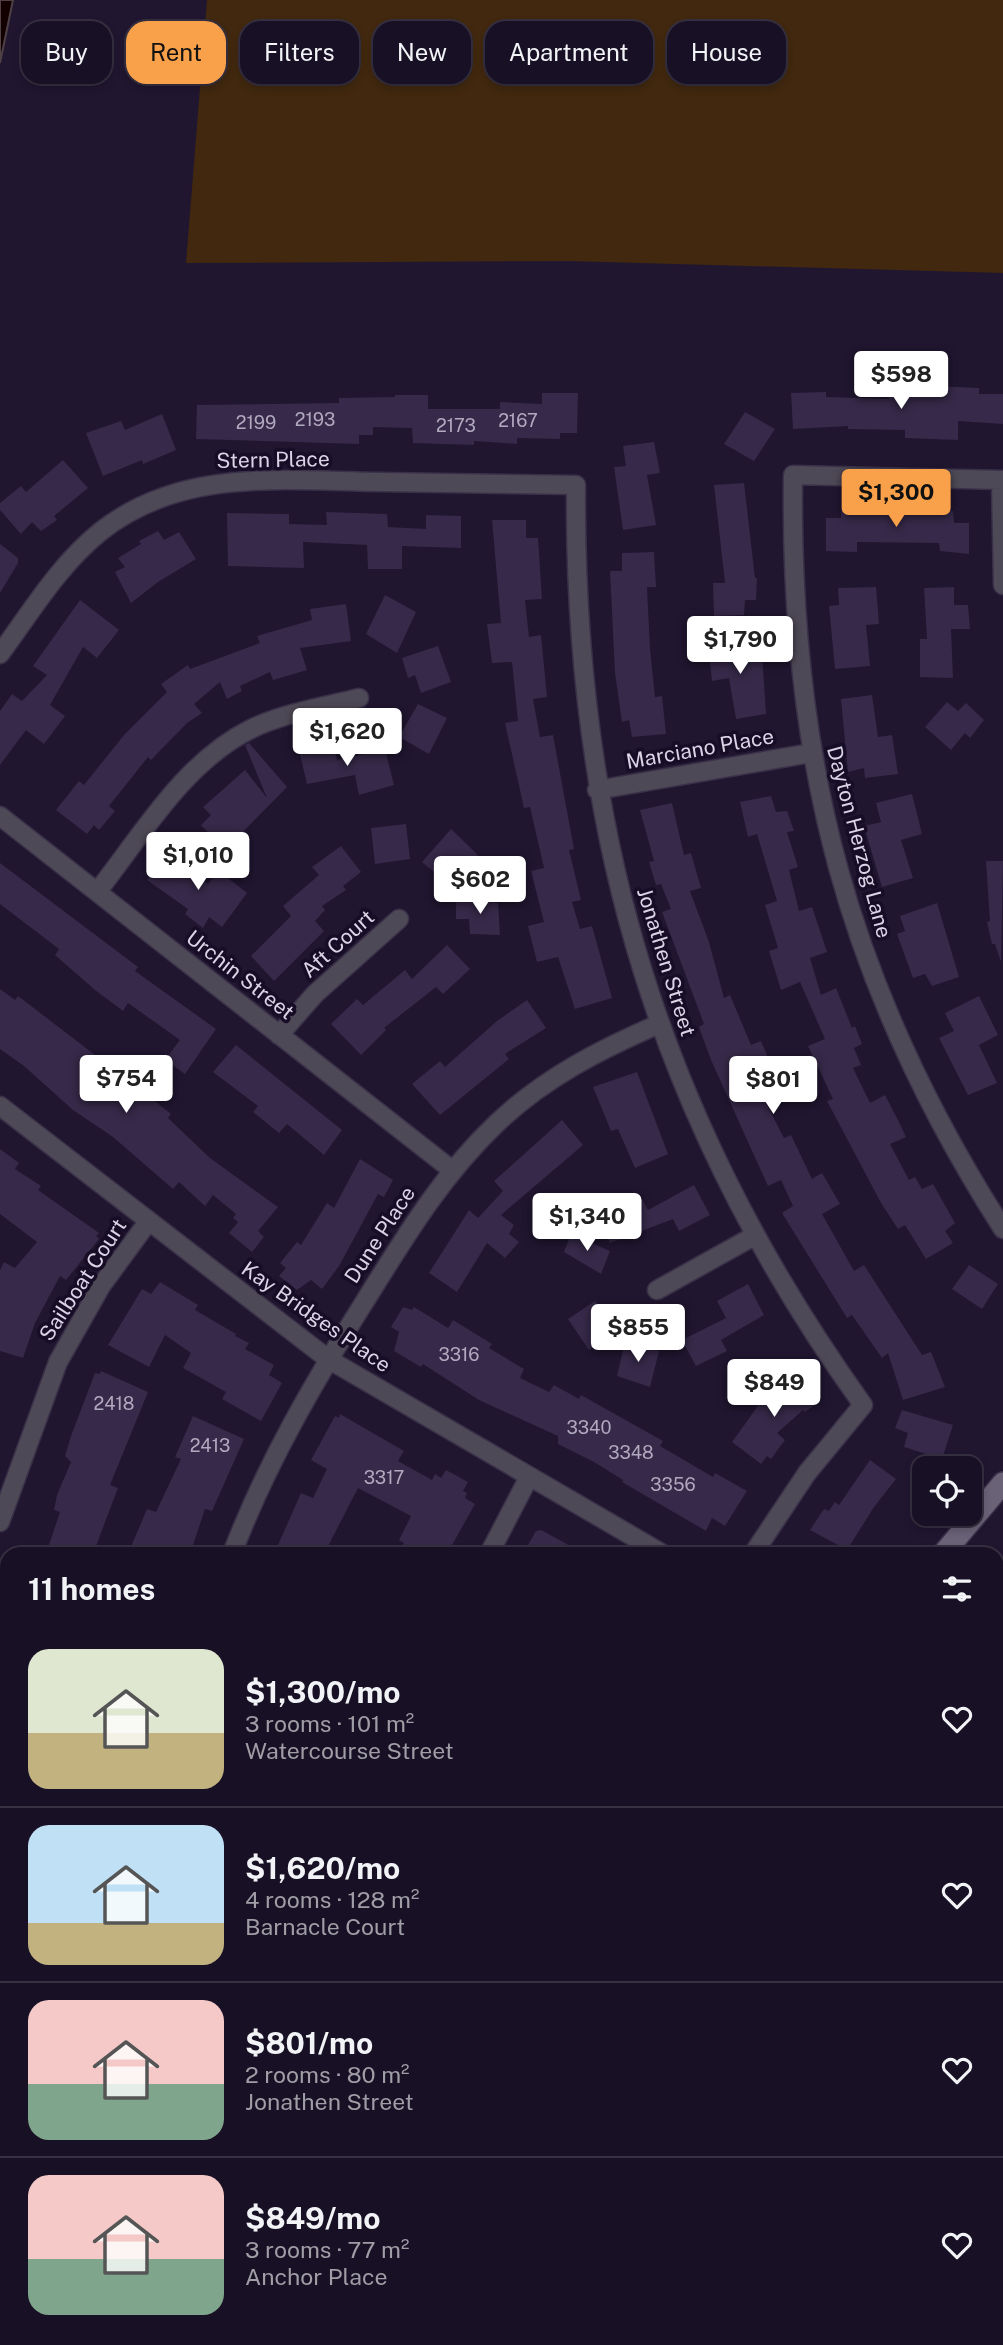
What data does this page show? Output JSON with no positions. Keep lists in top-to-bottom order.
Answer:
{
  "streets": {
    "street": [
      "Stern Place",
      "Marciano Place",
      "Dayton Herzog Lane",
      "Aft Court",
      "Jonathen Street",
      "Urchin Street",
      "Dune Place",
      "Sailboat Court",
      "Kay Bridges Place"
    ]
  },
  "crossings": [
    ["Stern Place", "Jonathen Street"],
    ["Marciano Place", "Dayton Herzog Lane"],
    ["Marciano Place", "Jonathen Street"],
    ["Aft Court", "Urchin Street"],
    ["Jonathen Street", "Dune Place"],
    ["Urchin Street", "Dune Place"],
    ["Dune Place", "Kay Bridges Place"],
    ["Sailboat Court", "Kay Bridges Place"]
  ],
  "house_numbers": [
    "2193",
    "2167",
    "2199",
    "2173",
    "3316",
    "2418",
    "3340",
    "2413",
    "3348",
    "3317",
    "3356"
  ],
  "page": {
    "chip": [
      "Buy",
      "Rent",
      "Filters",
      "New",
      "Apartment",
      "House"
    ],
    "price": [
      "$598",
      "$1,300",
      "$1,790",
      "$1,620",
      "$1,010",
      "$602",
      "$754",
      "$801",
      "$1,340",
      "$855",
      "$849"
    ],
    "heading": "11 homes",
    "list": [
      {
        "name": "$1,300/mo",
        "note": "3 rooms · 101 m² · Watercourse Street"
      },
      {
        "name": "$1,620/mo",
        "note": "4 rooms · 128 m² · Barnacle Court"
      },
      {
        "name": "$801/mo",
        "note": "2 rooms · 80 m² · Jonathen Street"
      },
      {
        "name": "$849/mo",
        "note": "3 rooms · 77 m² · Anchor Place"
      }
    ]
  }
}
